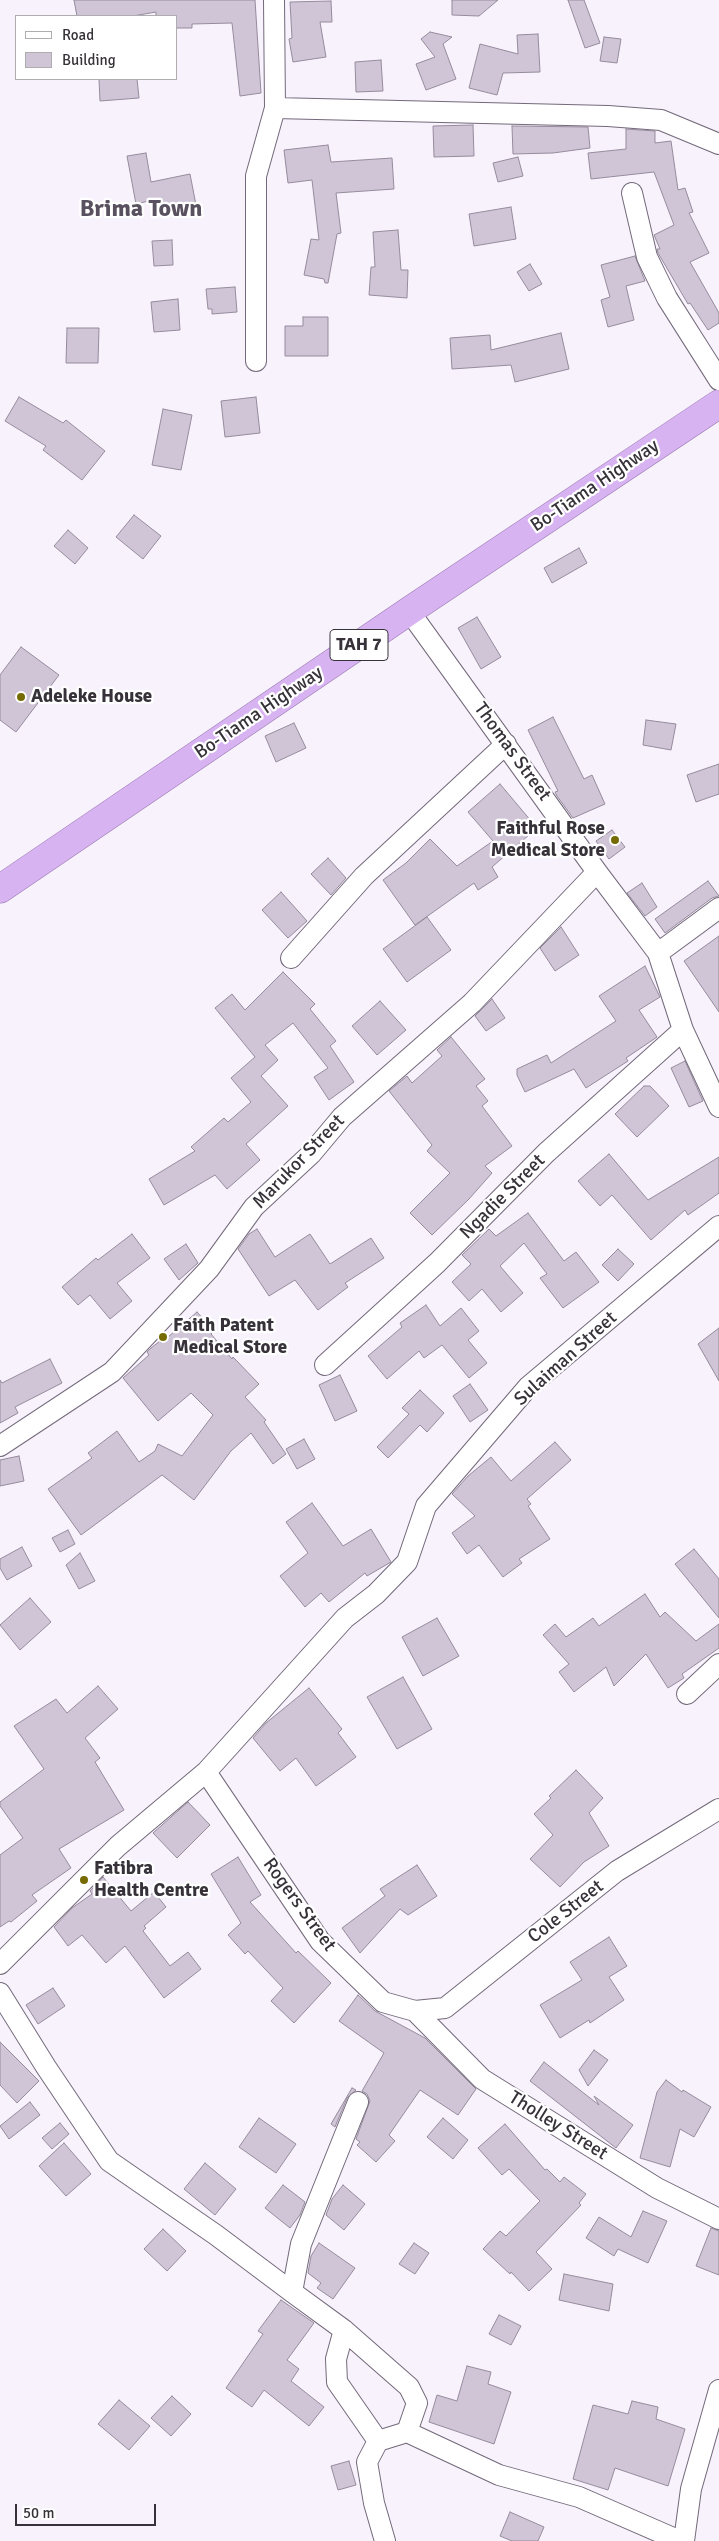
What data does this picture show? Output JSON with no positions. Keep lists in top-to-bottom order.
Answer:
{
  "streets": {
    "highway": ["Bo-Tiama Highway", "TAH 7"],
    "street": [
      "Thomas Street",
      "Marukor Street",
      "Ngadie Street",
      "Sulaiman Street",
      "Rogers Street",
      "Cole Street",
      "Tholley Street"
    ]
  },
  "crossings": [
    ["Bo-Tiama Highway", "Thomas Street"],
    ["Thomas Street", "Marukor Street"],
    ["Thomas Street", "Ngadie Street"],
    ["Sulaiman Street", "Rogers Street"],
    ["Rogers Street", "Cole Street"],
    ["Rogers Street", "Tholley Street"],
    ["Cole Street", "Tholley Street"]
  ],
  "districts": ["Brima Town"],
  "places": [
    "Adeleke House",
    "Faithful Rose Medical Store",
    "Faith Patent Medical Store",
    "Fatibra Health Centre"
  ],
  "legend": ["Road", "Building"],
  "scale_bar": "50 m"
}
